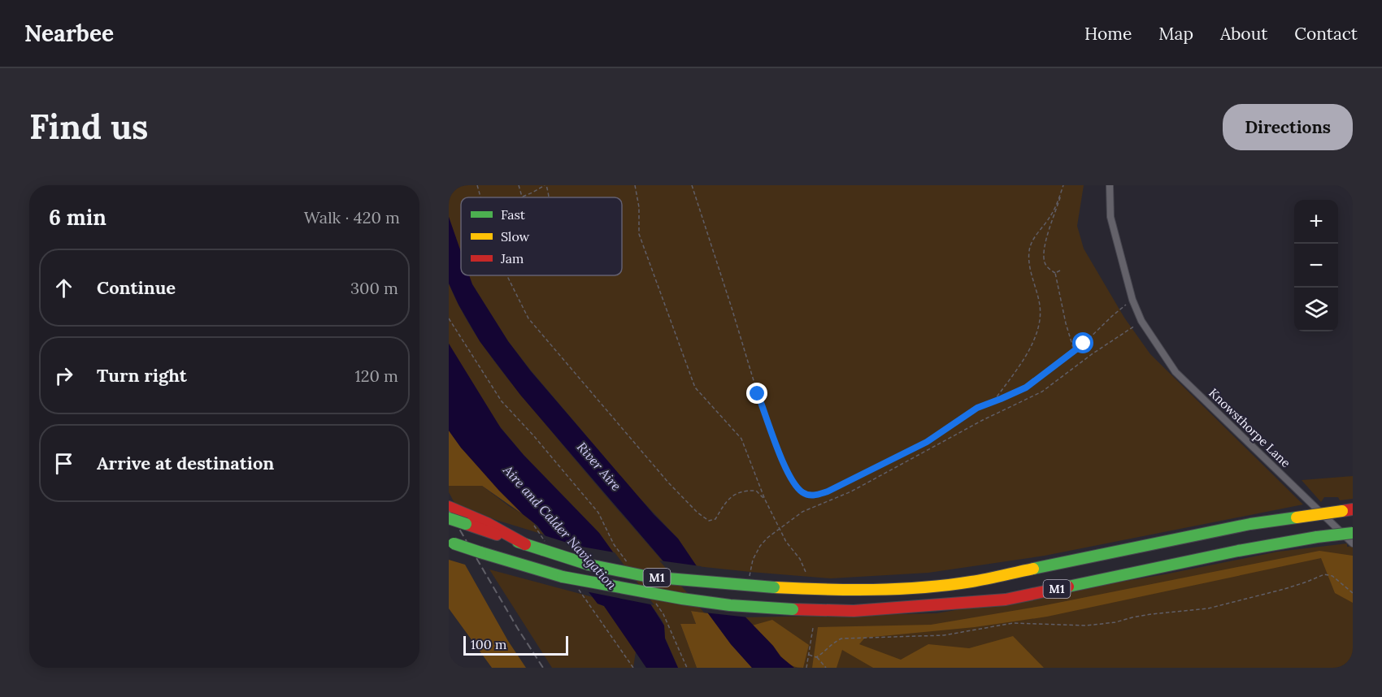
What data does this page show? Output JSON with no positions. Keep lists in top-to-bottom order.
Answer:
{
  "streets": {
    "highway": ["M1"],
    "street": ["Knowsthorpe Lane"]
  },
  "water": ["River Aire", "Aire and Calder Navigation"],
  "legend": ["Fast", "Slow", "Jam"],
  "scale_bar": "100 m",
  "page": {
    "header": "Nearbee",
    "nav": [
      "Home",
      "Map",
      "About",
      "Contact"
    ],
    "buttons": "Directions",
    "title": "Find us",
    "heading": ["6 min", "Walk · 420 m"],
    "map_buttons": ["+", "−"],
    "list": [
      ["Continue", "300 m"],
      ["Turn right", "120 m"],
      "Arrive at destination"
    ],
    "scale": "100 m"
  }
}
